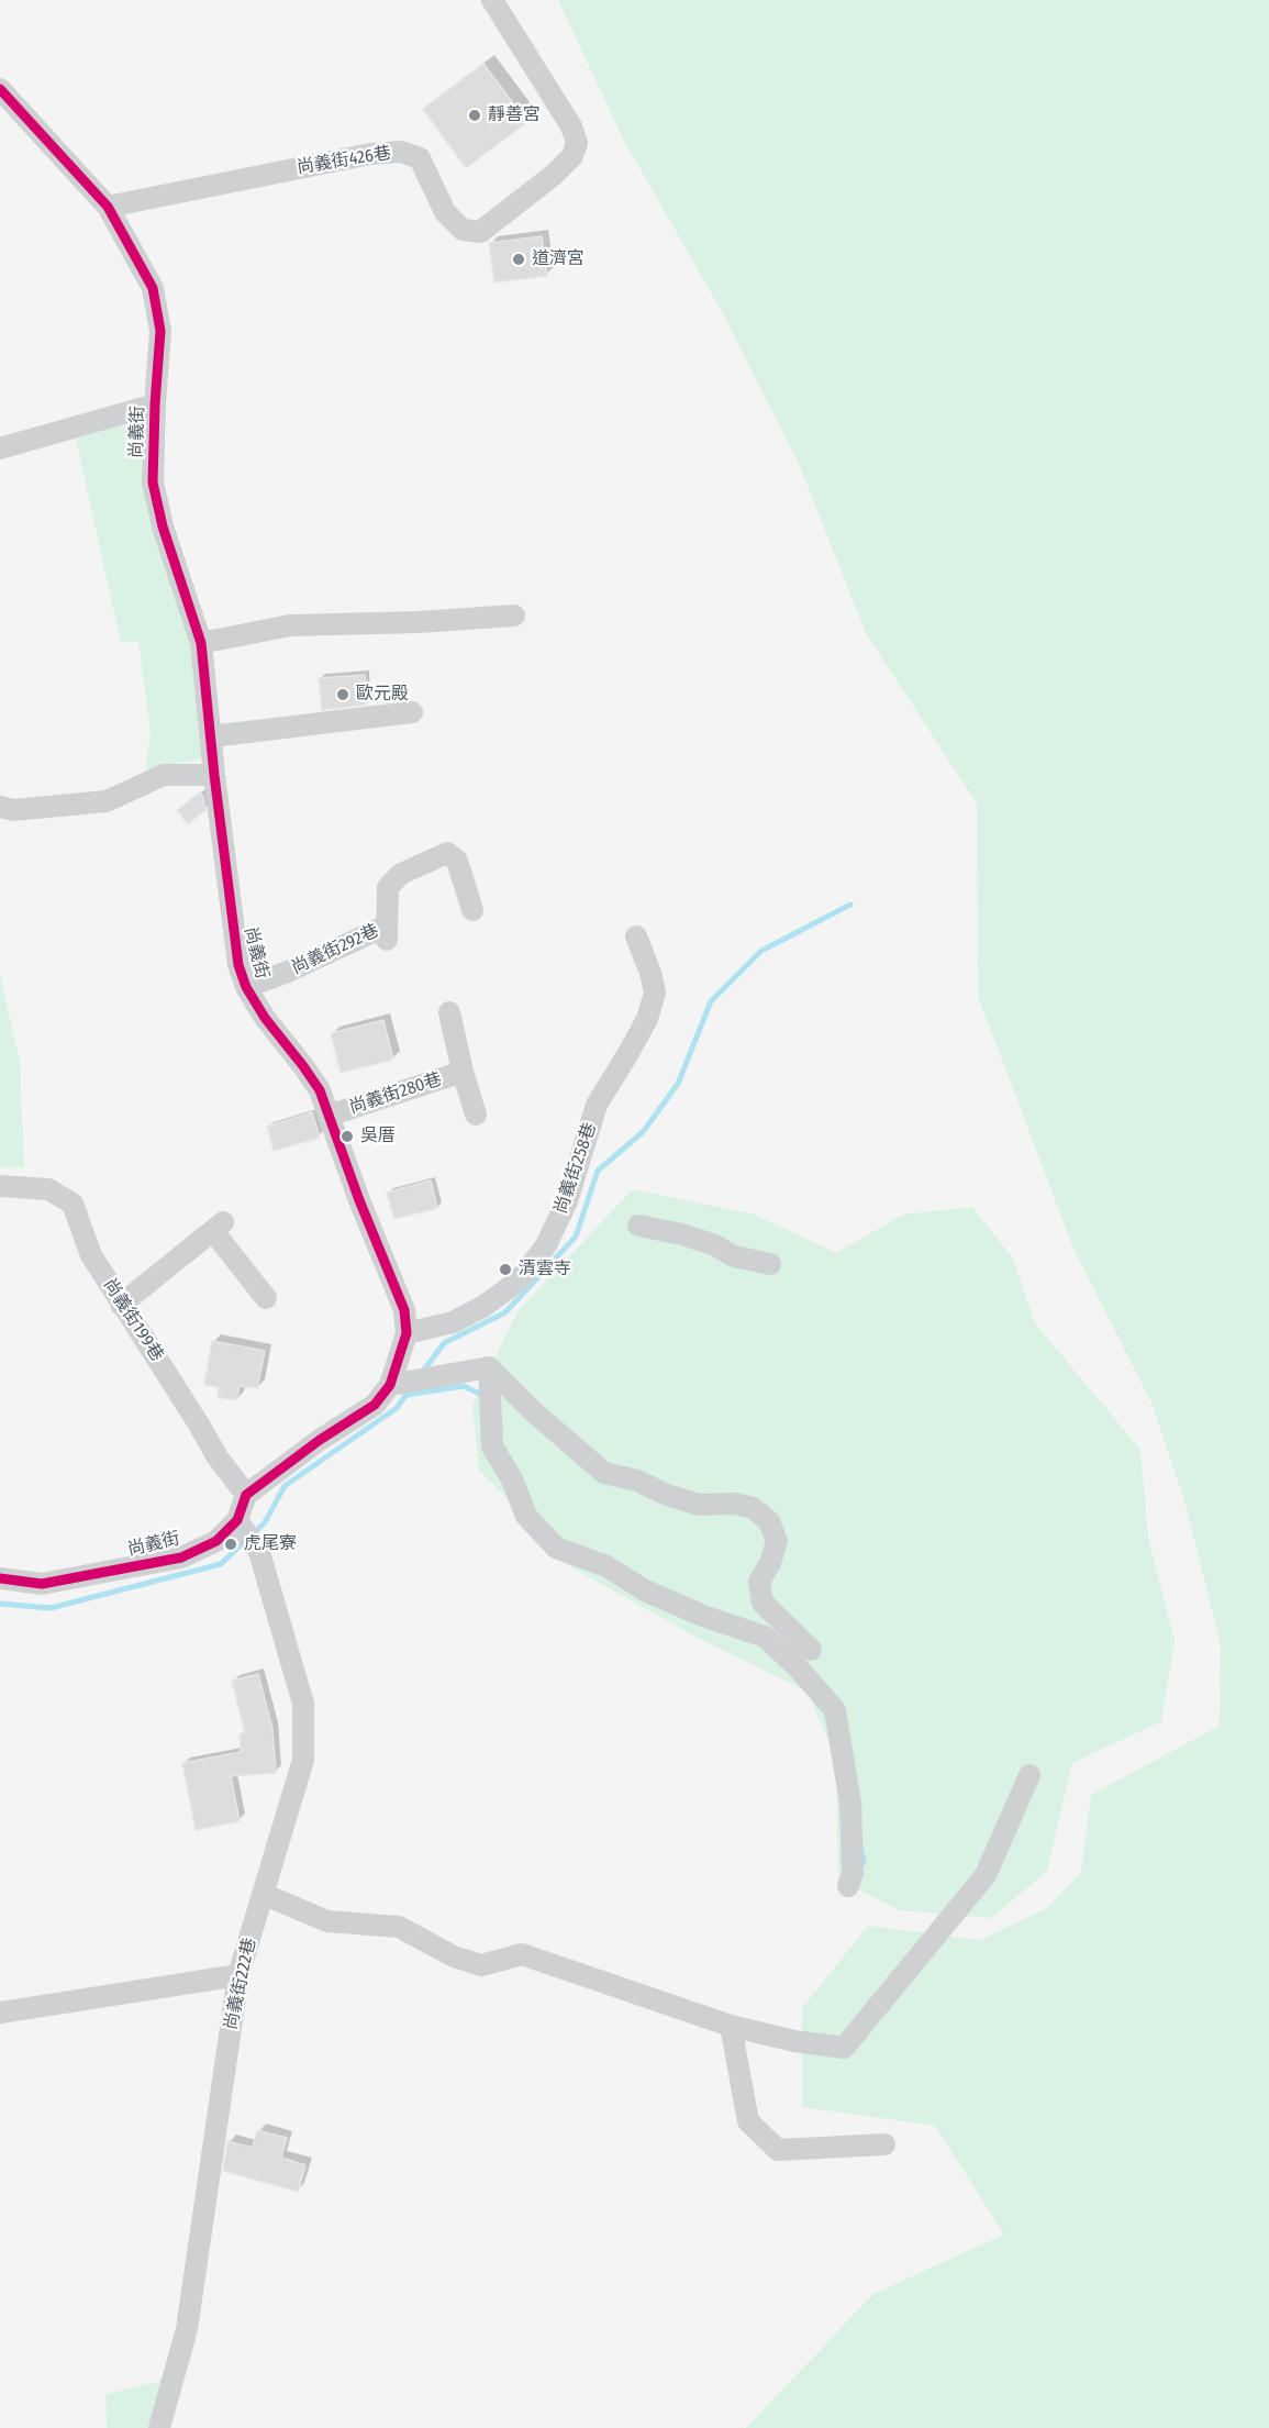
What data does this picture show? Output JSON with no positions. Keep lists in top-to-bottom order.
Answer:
{
  "streets": {
    "street": [
      "尚義街426巷",
      "尚義街",
      "尚義街292巷",
      "尚義街280巷",
      "尚義街258巷",
      "尚義街199巷",
      "尚義街222巷"
    ]
  },
  "crossings": [
    ["尚義街426巷", "尚義街"],
    ["尚義街", "尚義街292巷"],
    ["尚義街", "尚義街280巷"],
    ["尚義街", "尚義街258巷"],
    ["尚義街", "尚義街199巷"],
    ["尚義街", "尚義街222巷"]
  ],
  "places": [
    "靜善宮",
    "道濟宮",
    "歐元殿",
    "吳厝",
    "清雲寺",
    "虎尾寮"
  ]
}
